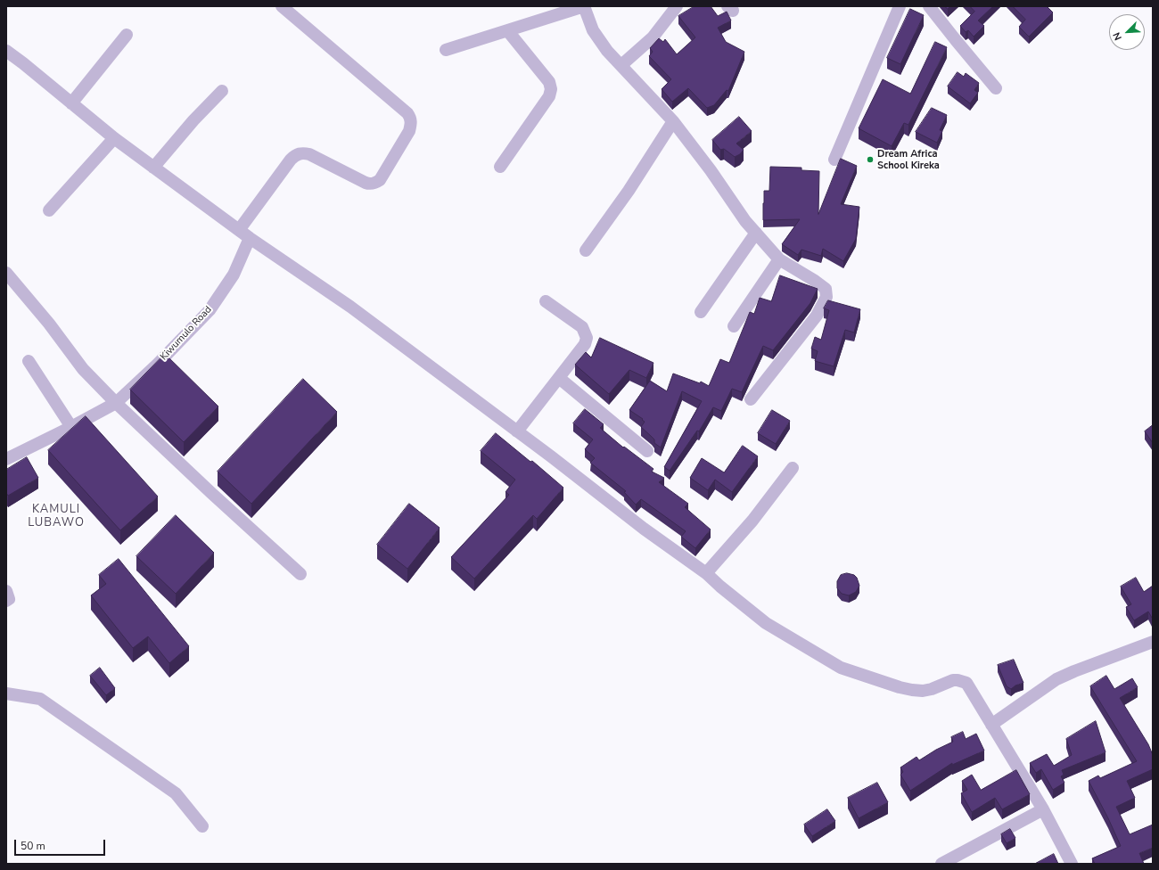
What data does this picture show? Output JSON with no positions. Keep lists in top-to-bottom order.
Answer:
{
  "streets": {
    "street": ["Kiwumulo Road"]
  },
  "districts": ["KAMULI LUBAWO"],
  "places": ["Dream Africa School Kireka"],
  "scale_bar": "50 m",
  "north": "bottom left"
}
